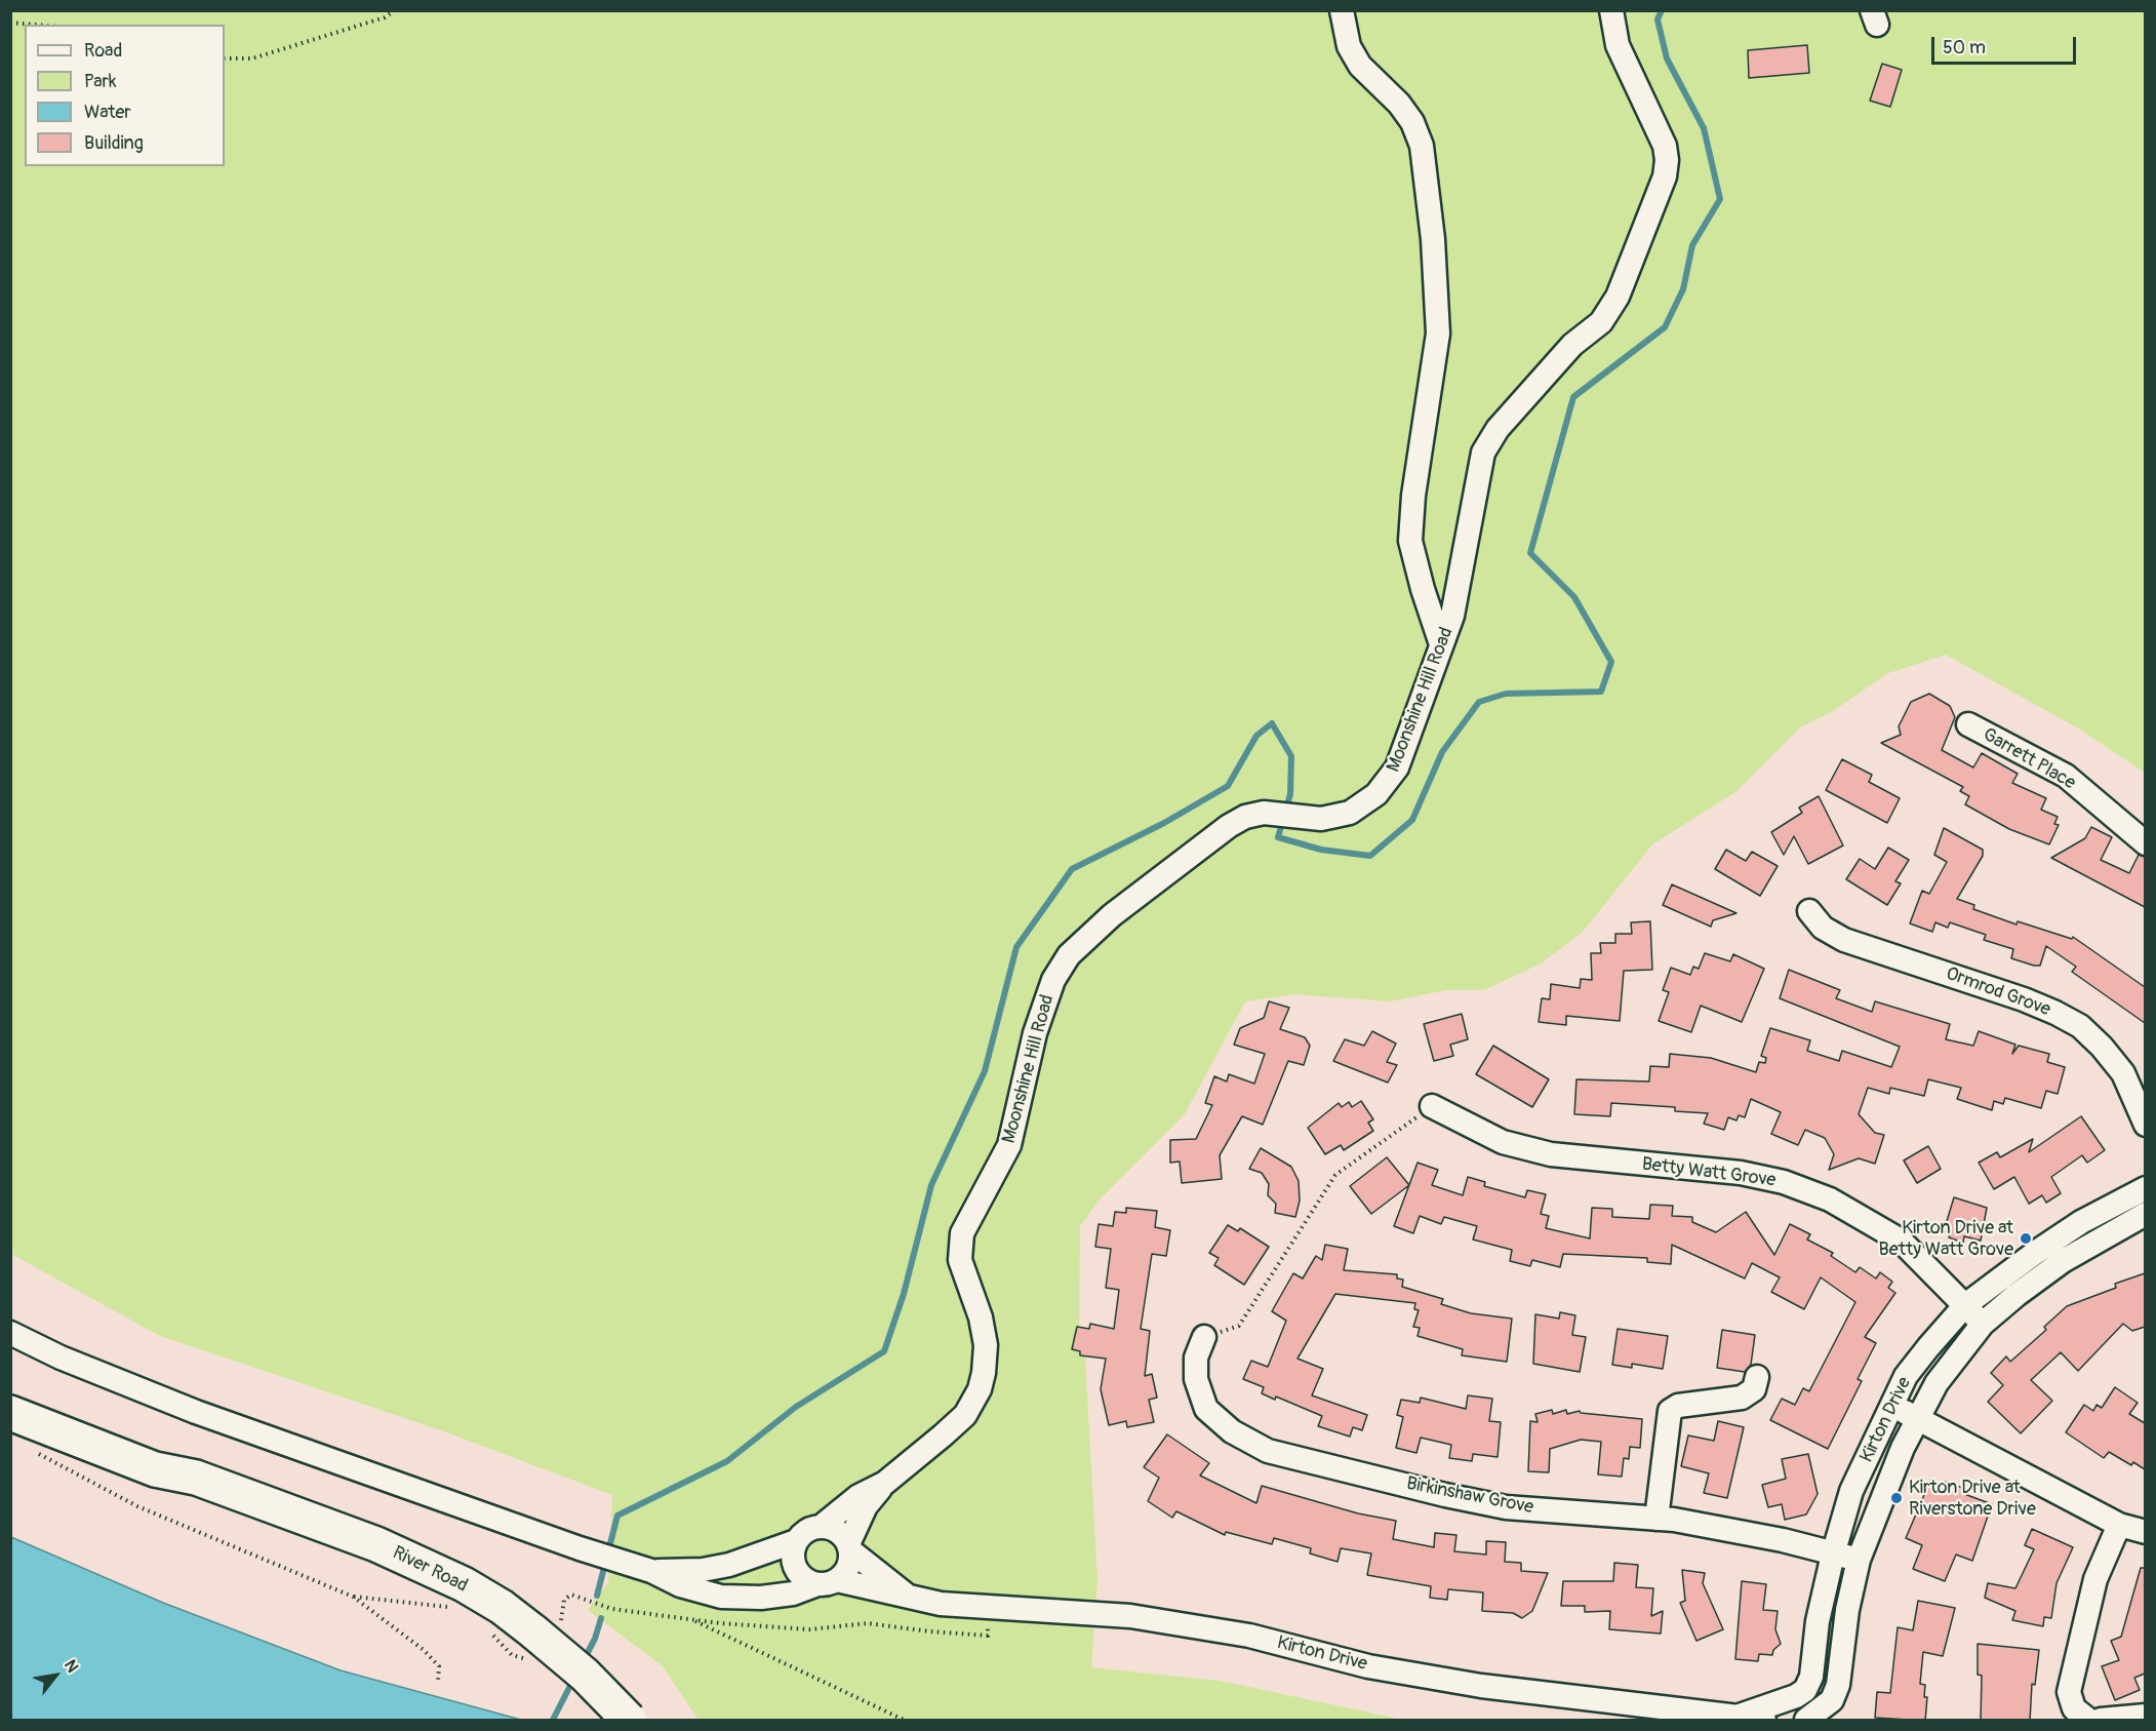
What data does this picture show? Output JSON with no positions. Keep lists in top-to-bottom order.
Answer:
{
  "streets": {
    "highway": ["River Road"],
    "street": [
      "Moonshine Hill Road",
      "Garrett Place",
      "Ormrod Grove",
      "Betty Watt Grove",
      "Kirton Drive",
      "Birkinshaw Grove"
    ]
  },
  "crossings": [
    ["Moonshine Hill Road", "Kirton Drive"],
    ["Betty Watt Grove", "Kirton Drive"],
    ["Kirton Drive", "Birkinshaw Grove"]
  ],
  "places": ["Kirton Drive at Betty Watt Grove", "Kirton Drive at Riverstone Drive"],
  "legend": [
    "Road",
    "Park",
    "Water",
    "Building"
  ],
  "scale_bar": "50 m",
  "north": "top right"
}
